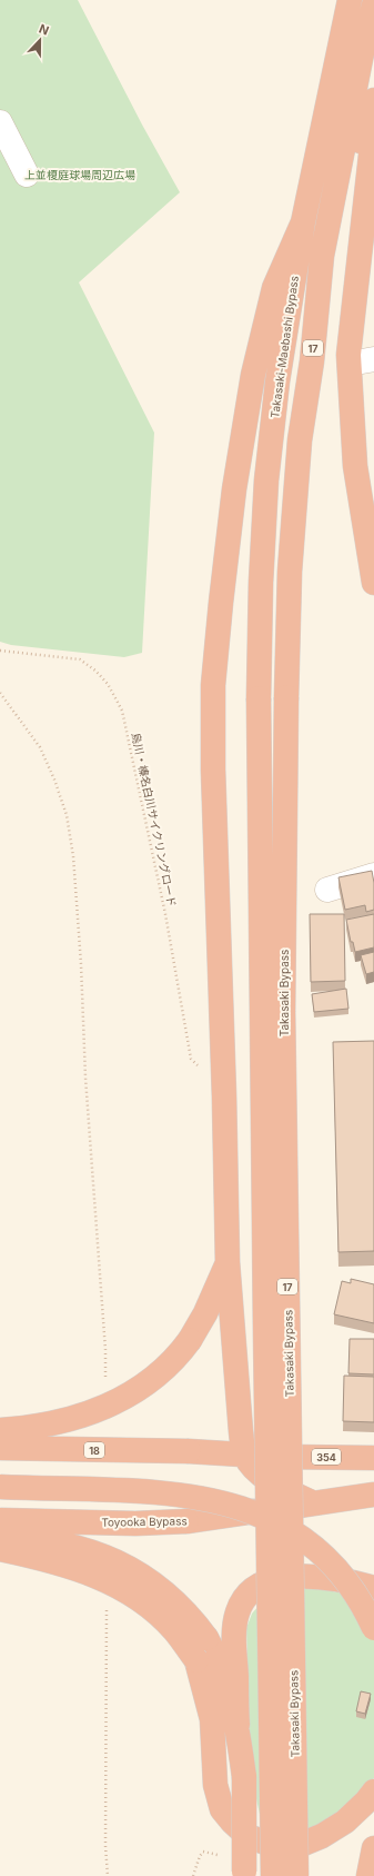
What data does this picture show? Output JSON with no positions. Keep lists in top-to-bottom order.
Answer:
{
  "streets": {
    "highway": [
      "Takasaki-Maebashi Bypass",
      "17",
      "Takasaki Bypass",
      "18",
      "354",
      "Toyooka Bypass"
    ],
    "path": ["烏川・榛名白川サイクリングロード"]
  },
  "crossings": [
    ["Takasaki-Maebashi Bypass", "17"],
    ["Takasaki-Maebashi Bypass", "Takasaki Bypass"],
    ["17", "Takasaki Bypass"],
    ["17", "18"],
    ["17", "354"],
    ["18", "354"]
  ],
  "parks": ["上並榎庭球場周辺広場"],
  "north": "top"
}
